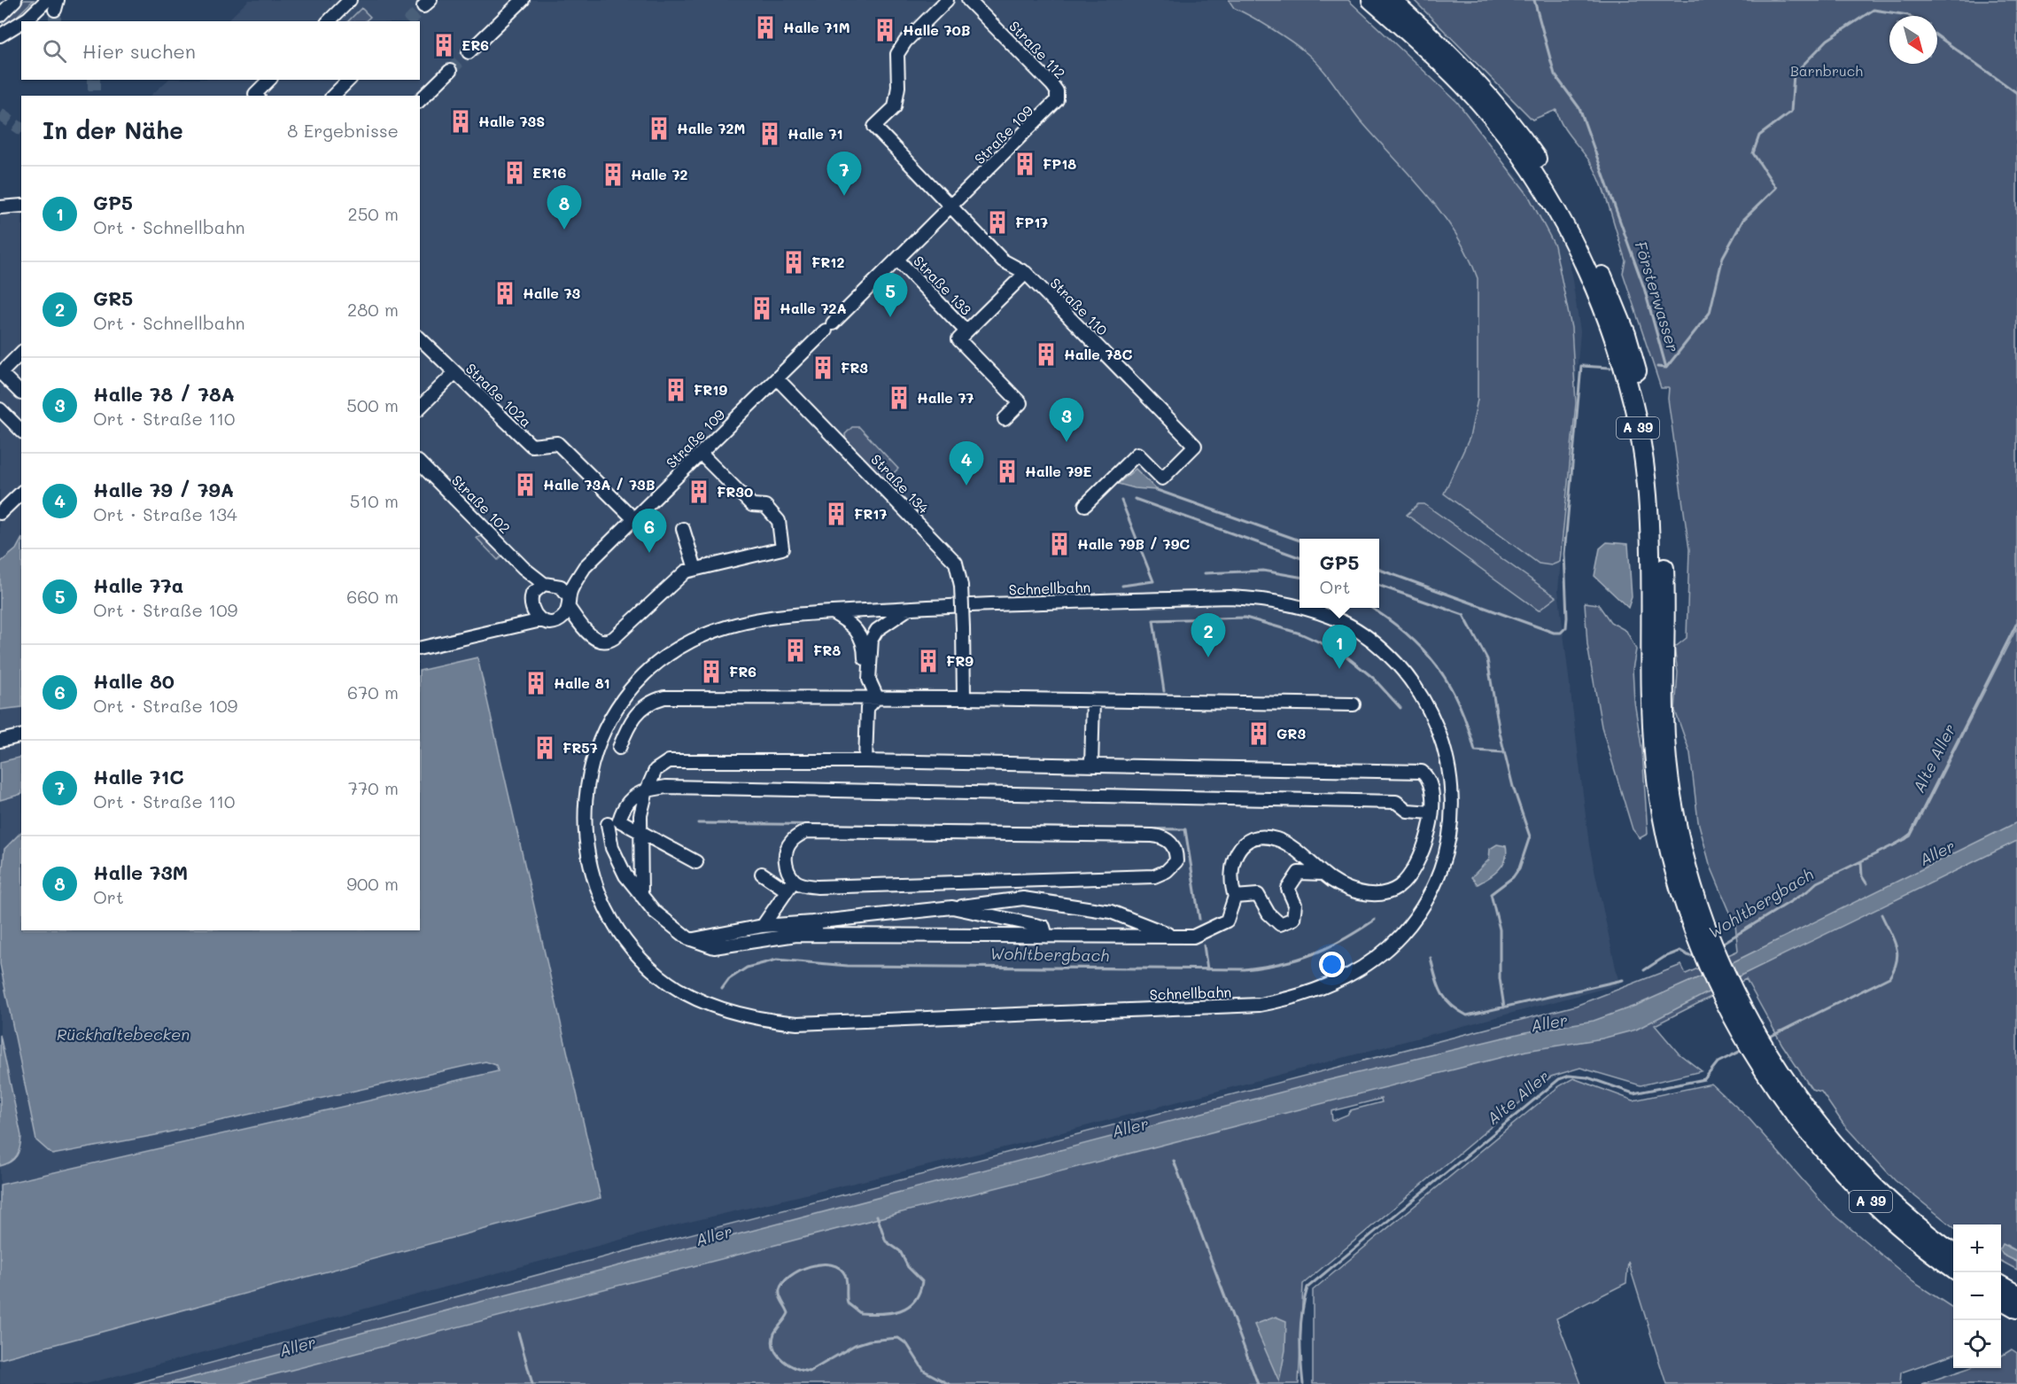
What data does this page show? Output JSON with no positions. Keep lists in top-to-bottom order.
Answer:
{
  "streets": {
    "highway": ["A 39"],
    "street": [
      "Straße 112",
      "Straße 109",
      "Straße 133",
      "Straße 110",
      "Straße 102a",
      "Straße 134",
      "Straße 102",
      "Schnellbahn"
    ]
  },
  "crossings": [
    ["Straße 112", "Straße 109"],
    ["Straße 109", "Straße 133"],
    ["Straße 109", "Straße 110"],
    ["Straße 109", "Straße 102a"],
    ["Straße 109", "Straße 134"],
    ["Straße 133", "Straße 110"]
  ],
  "water": [
    "Försterwasser",
    "Alte Aller",
    "Aller",
    "Wohltbergbach",
    "Rückhaltebecken"
  ],
  "parks": ["Barnbruch"],
  "places": {
    "building": [
      "Halle 71M",
      "Halle 70B",
      "ER6",
      "Halle 73S",
      "Halle 72M",
      "Halle 71",
      "FP18",
      "ER16",
      "Halle 72",
      "FP17",
      "FR12",
      "Halle 73",
      "Halle 72A",
      "Halle 78C",
      "FR3",
      "FR19",
      "Halle 77",
      "Halle 79E",
      "Halle 73A / 73B",
      "FR30",
      "FR17",
      "Halle 79B / 79C",
      "FR8",
      "FR9",
      "FR6",
      "Halle 81",
      "GR3",
      "FR57"
    ]
  },
  "north": "bottom right",
  "page": {
    "search": "Hier suchen",
    "heading": ["In der Nähe", "8 Ergebnisse"],
    "pins": [
      "7",
      "8",
      "5",
      "3",
      "4",
      "6",
      "2",
      "1"
    ],
    "list": [
      {
        "mark": "1",
        "name": "GP5",
        "note": "Ort · Schnellbahn",
        "value": "250 m"
      },
      {
        "mark": "2",
        "name": "GR5",
        "note": "Ort · Schnellbahn",
        "value": "280 m"
      },
      {
        "mark": "3",
        "name": "Halle 78 / 78A",
        "note": "Ort · Straße 110",
        "value": "500 m"
      },
      {
        "mark": "4",
        "name": "Halle 79 / 79A",
        "note": "Ort · Straße 134",
        "value": "510 m"
      },
      {
        "mark": "5",
        "name": "Halle 77a",
        "note": "Ort · Straße 109",
        "value": "660 m"
      },
      {
        "mark": "6",
        "name": "Halle 80",
        "note": "Ort · Straße 109",
        "value": "670 m"
      },
      {
        "mark": "7",
        "name": "Halle 71C",
        "note": "Ort · Straße 110",
        "value": "770 m"
      },
      {
        "mark": "8",
        "name": "Halle 73M",
        "note": "Ort",
        "value": "900 m"
      }
    ],
    "popup": ["GP5", "Ort"],
    "map_buttons": ["+", "−"]
  }
}
